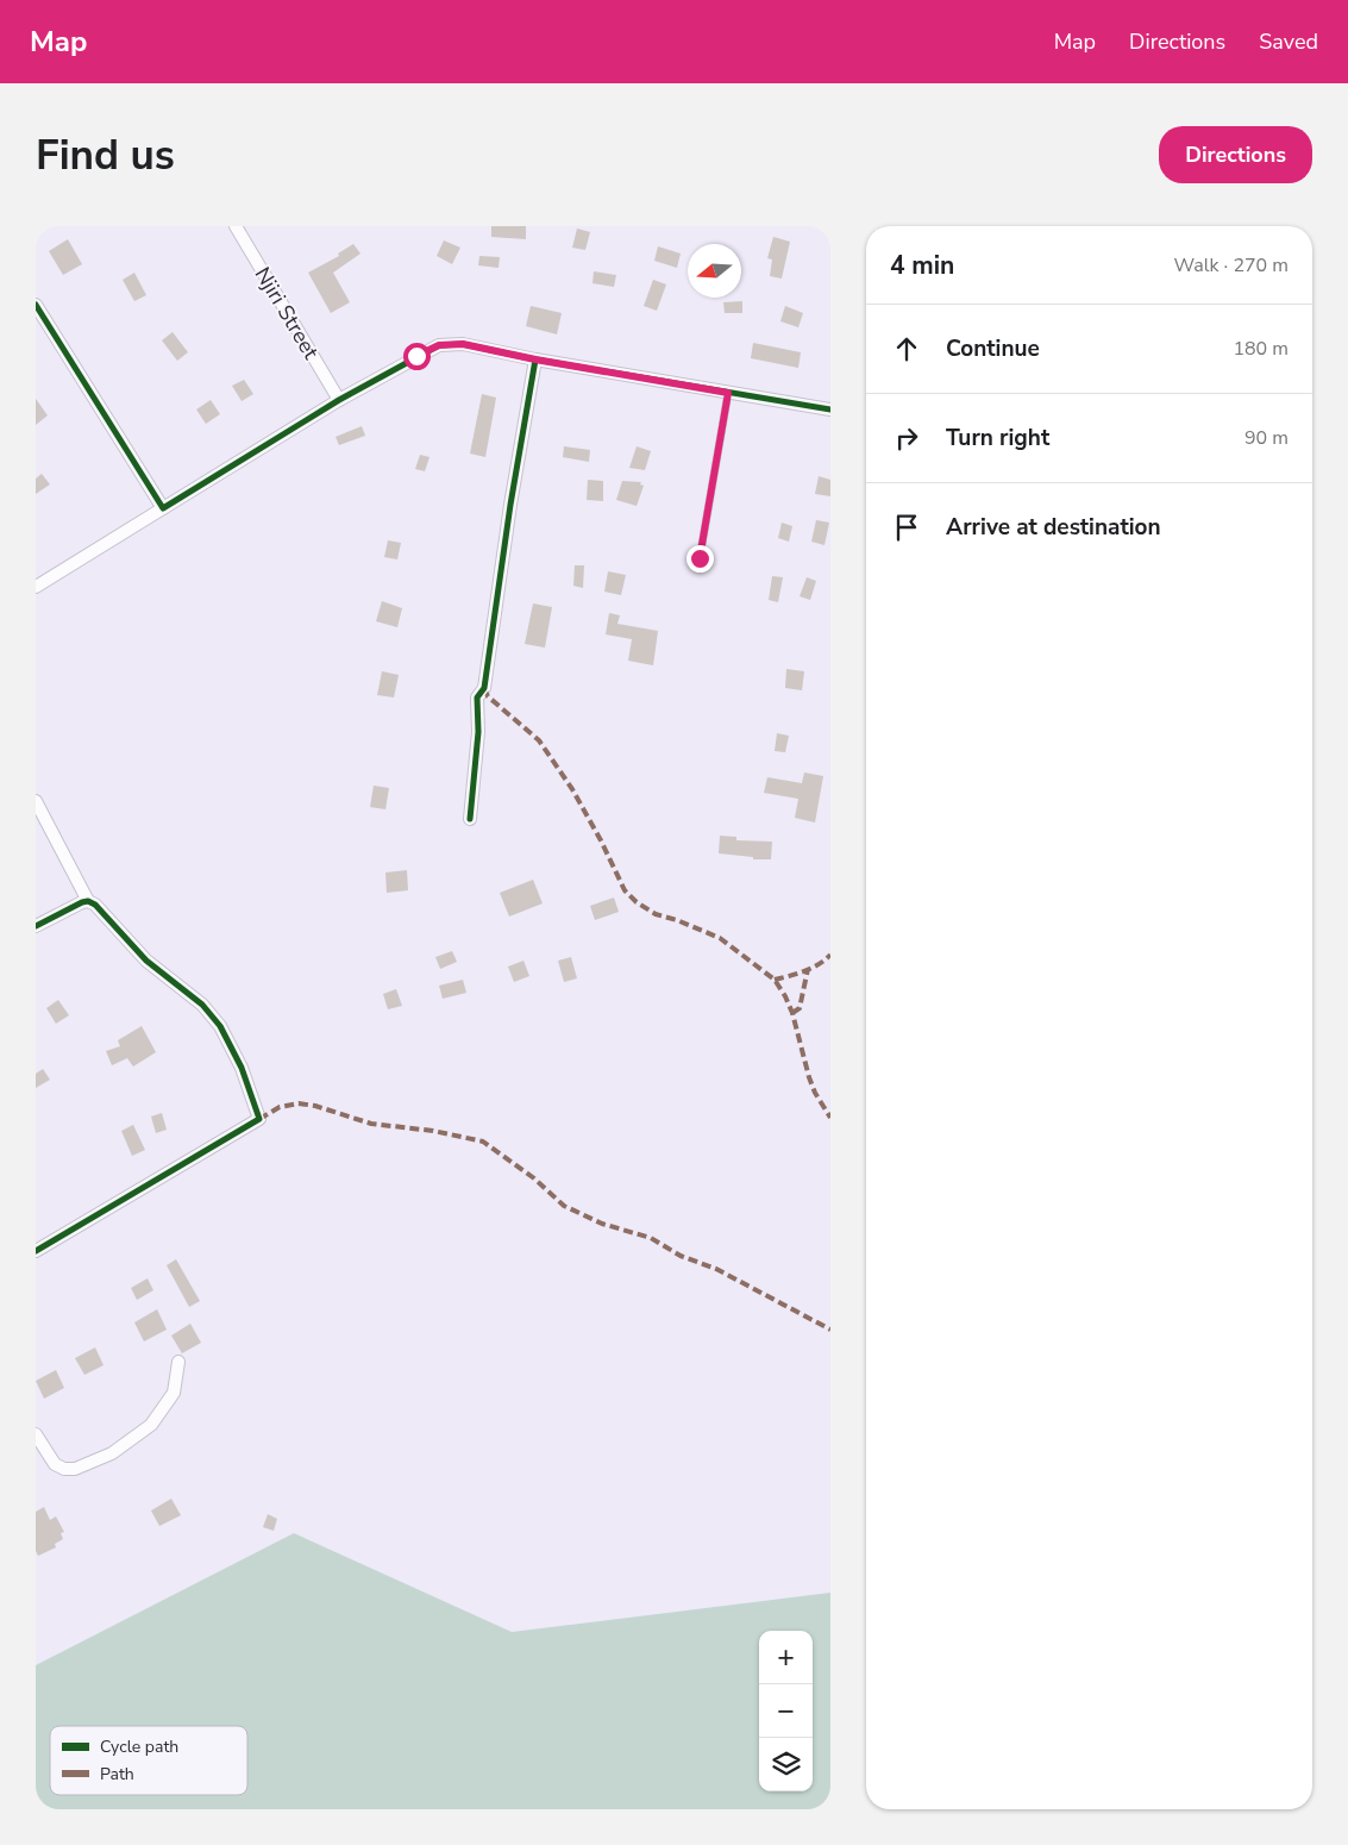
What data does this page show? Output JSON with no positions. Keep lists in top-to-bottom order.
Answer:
{
  "streets": {
    "street": ["Njiri Street"]
  },
  "legend": ["Cycle path", "Path"],
  "north": "left",
  "page": {
    "header": "Map",
    "nav": ["Map", "Directions", "Saved"],
    "buttons": "Directions",
    "title": "Find us",
    "heading": ["4 min", "Walk · 270 m"],
    "list": [
      ["Continue", "180 m"],
      ["Turn right", "90 m"],
      "Arrive at destination"
    ],
    "map_buttons": ["+", "−"]
  }
}
